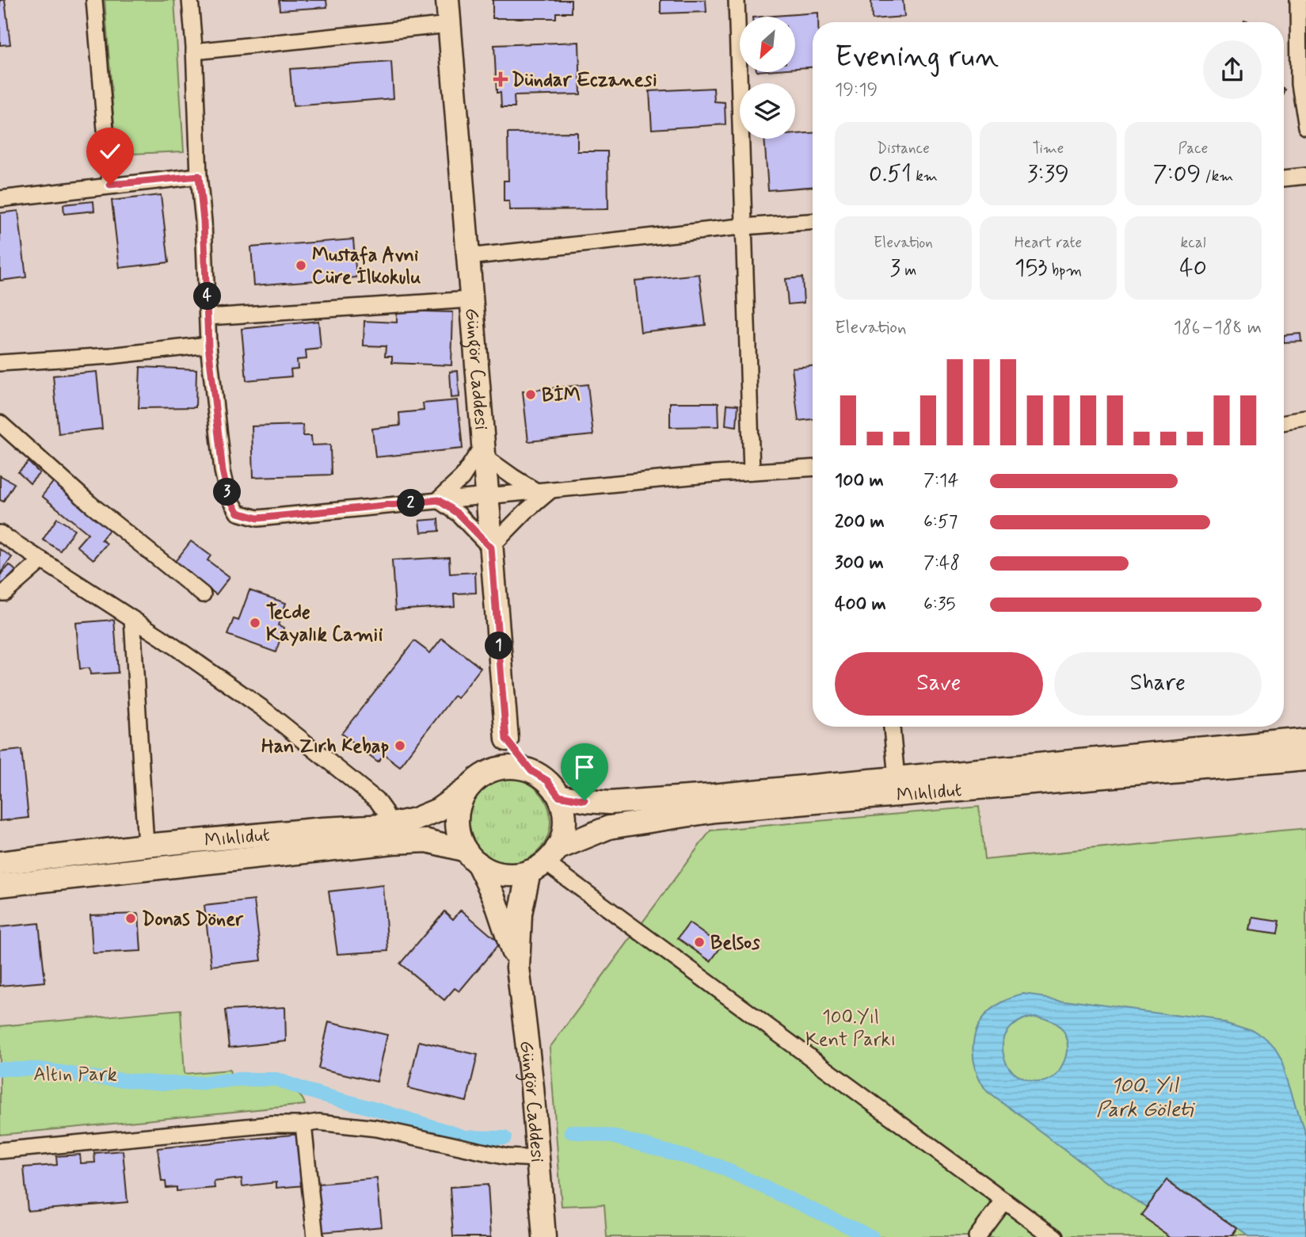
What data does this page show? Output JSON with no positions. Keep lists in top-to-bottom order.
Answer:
{
  "streets": {
    "main road": ["Güngör Caddesi", "Mıhlıdut"]
  },
  "water": ["100. Yıl Park Göleti"],
  "parks": ["100.Yıl Kent Parkı", "Altın Park"],
  "places": {
    "health": ["Dündar Eczanesi"],
    "other": [
      "Mustafa Avni Cüre İlkokulu",
      "BİM",
      "Tecde Kayalık Camii",
      "Han Zırh Kebap",
      "Donas Döner",
      "Belsos"
    ]
  },
  "north": "bottom left",
  "page": {
    "heading": ["Evening run", "19:19"],
    "stats": [
      ["Distance", "0.51 km"],
      ["Time", "3:39"],
      ["Pace", "7:09 /km"],
      ["Elevation", "3 m"],
      ["Heart rate", "153 bpm"],
      ["kcal", "40"]
    ],
    "pins": [
      "4",
      "3",
      "2",
      "1"
    ],
    "chart": ["Elevation", "186–188 m"],
    "list": [
      {
        "name": "100 m",
        "note": "7:14"
      },
      {
        "name": "200 m",
        "note": "6:57"
      },
      {
        "name": "300 m",
        "note": "7:48"
      },
      {
        "name": "400 m",
        "note": "6:35"
      }
    ],
    "buttons": ["Save", "Share"]
  }
}
